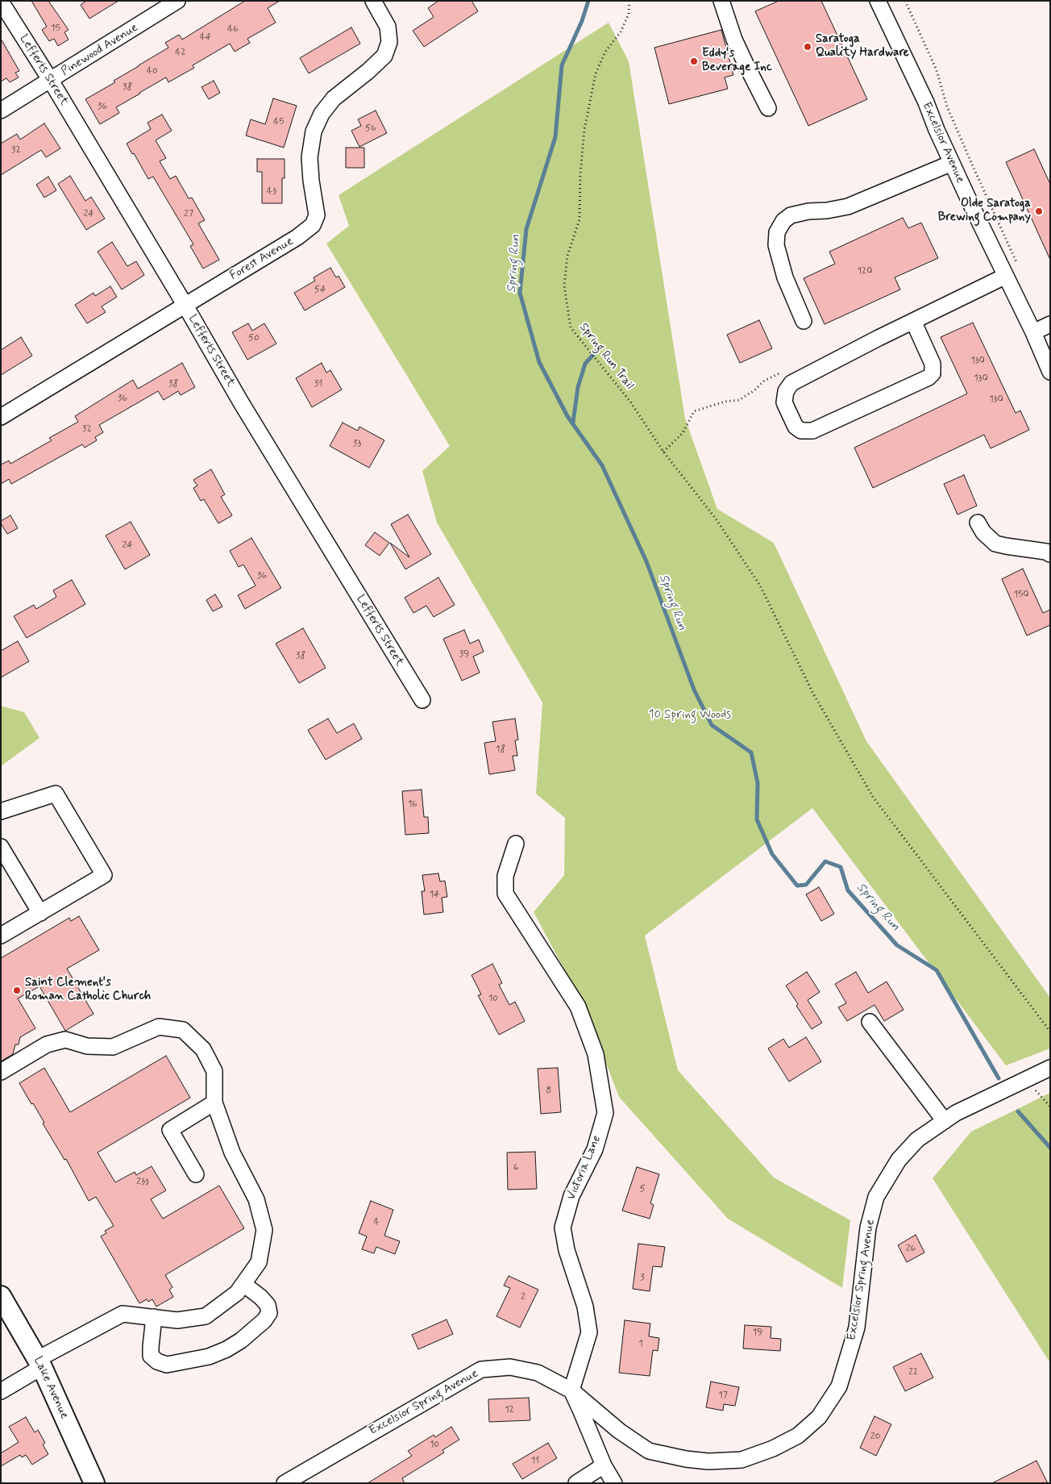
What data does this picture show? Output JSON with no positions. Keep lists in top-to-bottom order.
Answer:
{
  "streets": {
    "main road": ["Lake Avenue"],
    "street": [
      "Pinewood Avenue",
      "Lefferts Street",
      "Excelsior Avenue",
      "Forest Avenue",
      "Victoria Lane",
      "Excelsior Spring Avenue"
    ],
    "path": ["Spring Run Trail"]
  },
  "crossings": [
    ["Pinewood Avenue", "Lefferts Street"],
    ["Lefferts Street", "Forest Avenue"],
    ["Victoria Lane", "Excelsior Spring Avenue"]
  ],
  "water": ["Spring Run"],
  "parks": ["10 Spring Woods"],
  "places": [
    "Saratoga Quality Hardware",
    "Eddy's Beverage Inc",
    "Olde Saratoga Brewing Company",
    "Saint Clement's Roman Catholic Church"
  ],
  "house_numbers": [
    "15",
    "46",
    "44",
    "42",
    "40",
    "38",
    "36",
    "45",
    "56",
    "32",
    "43",
    "24",
    "27",
    "120",
    "54",
    "50",
    "130",
    "130",
    "38",
    "31",
    "36",
    "130",
    "32",
    "33",
    "24",
    "36",
    "150",
    "39",
    "38",
    "18",
    "16",
    "14",
    "10",
    "8",
    "6",
    "233",
    "5",
    "4",
    "26",
    "3",
    "2",
    "19",
    "1",
    "22",
    "17",
    "12",
    "20",
    "10",
    "11"
  ]
}
